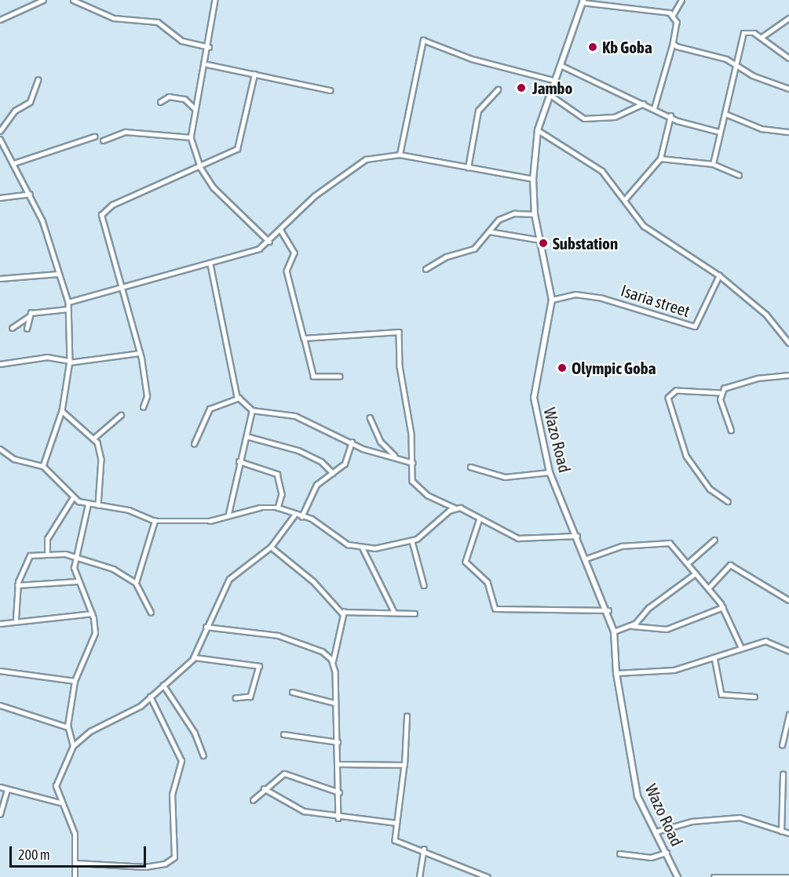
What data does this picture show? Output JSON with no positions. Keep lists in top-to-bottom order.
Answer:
{
  "streets": {
    "main road": ["Wazo Road"],
    "street": ["Isaria street"]
  },
  "crossings": [
    ["Isaria street", "Wazo Road"]
  ],
  "places": [
    "Kb Goba",
    "Jambo",
    "Substation",
    "Olympic Goba"
  ],
  "scale_bar": "200 m"
}
